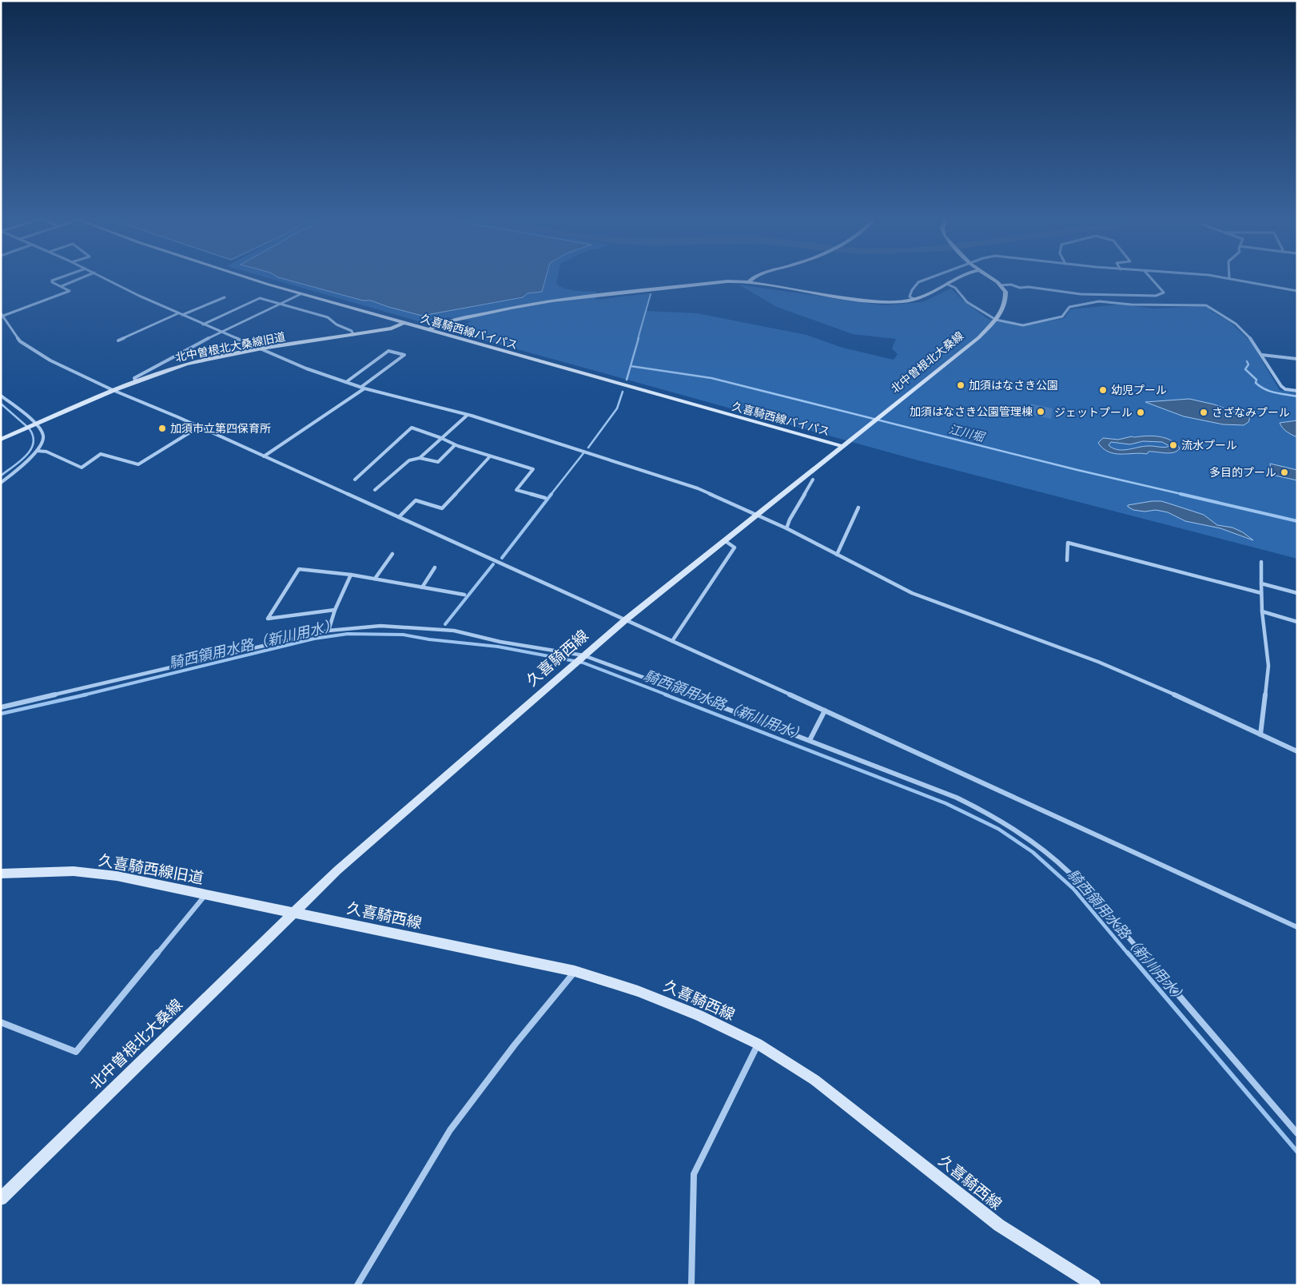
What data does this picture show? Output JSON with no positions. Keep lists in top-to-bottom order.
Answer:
{
  "streets": {
    "main road": [
      "久喜騎西線バイパス",
      "北中曽根北大桑線旧道",
      "北中曽根北大桑線",
      "久喜騎西線",
      "久喜騎西線旧道"
    ]
  },
  "crossings": [
    ["久喜騎西線バイパス", "北中曽根北大桑線旧道"],
    ["久喜騎西線バイパス", "北中曽根北大桑線"],
    ["久喜騎西線バイパス", "久喜騎西線"],
    ["北中曽根北大桑線", "久喜騎西線"],
    ["北中曽根北大桑線", "久喜騎西線旧道"],
    ["久喜騎西線", "久喜騎西線旧道"]
  ],
  "water": ["江川堀", "騎西領用水路（新川用水）"],
  "places": [
    "加須はなさき公園",
    "幼児プール",
    "加須はなさき公園管理棟",
    "ジェットプール",
    "さざなみプール",
    "加須市立第四保育所",
    "流水プール",
    "多目的プール"
  ]
}
